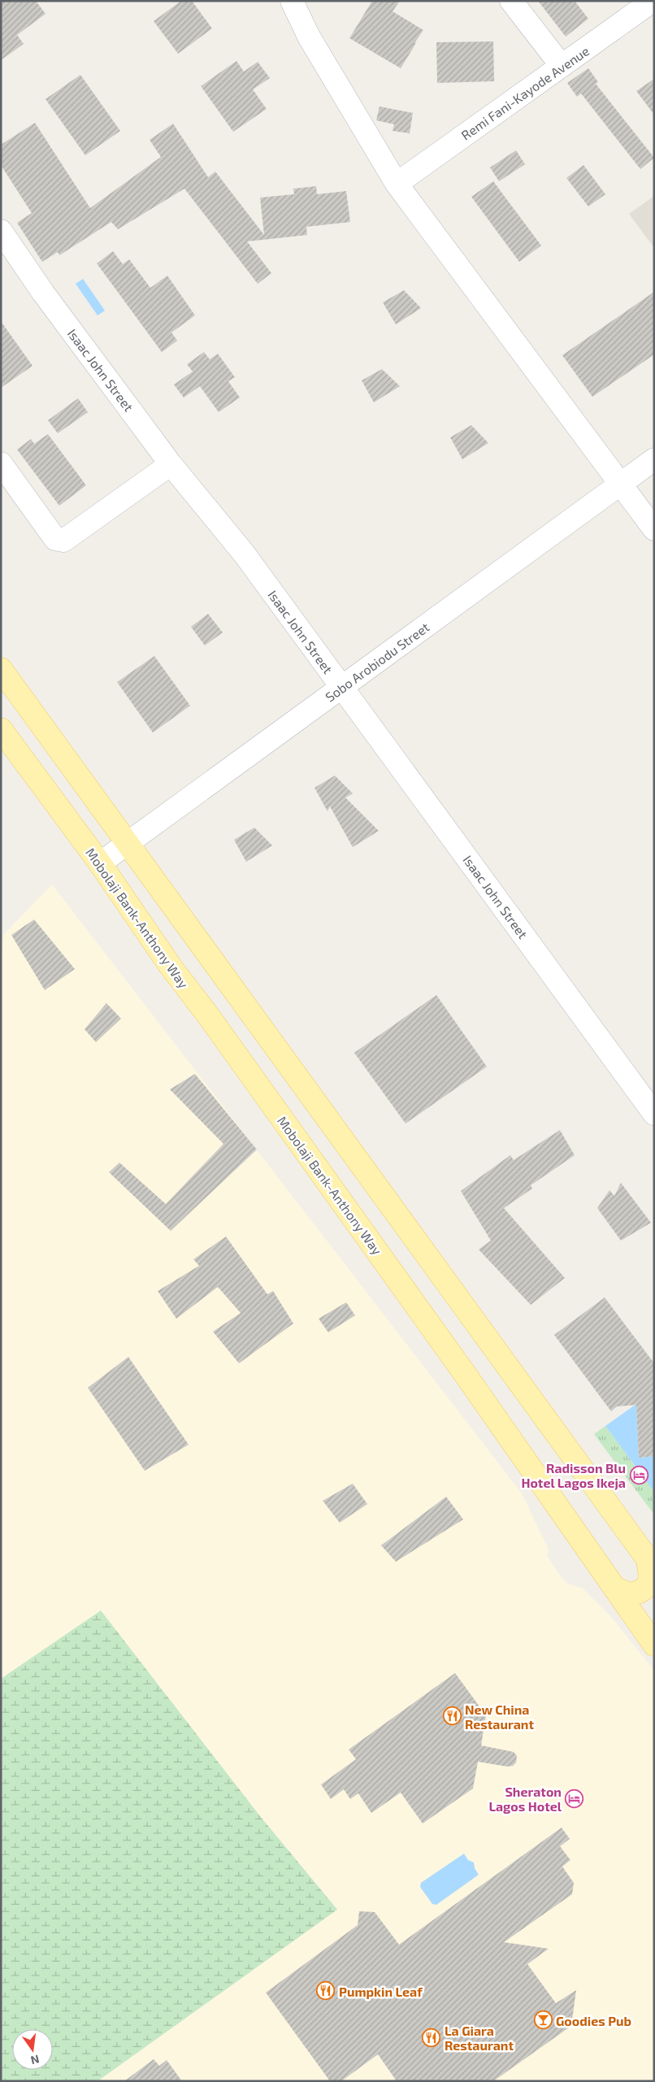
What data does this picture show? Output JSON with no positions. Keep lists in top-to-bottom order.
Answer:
{
  "streets": {
    "main road": ["Mobolaji Bank-Anthony Way"],
    "street": ["Remi Fani-Kayode Avenue", "Isaac John Street", "Sobo Arobiodu Street"]
  },
  "crossings": [
    ["Isaac John Street", "Sobo Arobiodu Street"],
    ["Sobo Arobiodu Street", "Mobolaji Bank-Anthony Way"]
  ],
  "places": {
    "hotel": ["Radisson Blu Hotel Lagos Ikeja", "Sheraton Lagos Hotel"],
    "restaurant": ["New China Restaurant", "Pumpkin Leaf", "La Giara Restaurant"],
    "bar": ["Goodies Pub"]
  },
  "north": "bottom"
}
